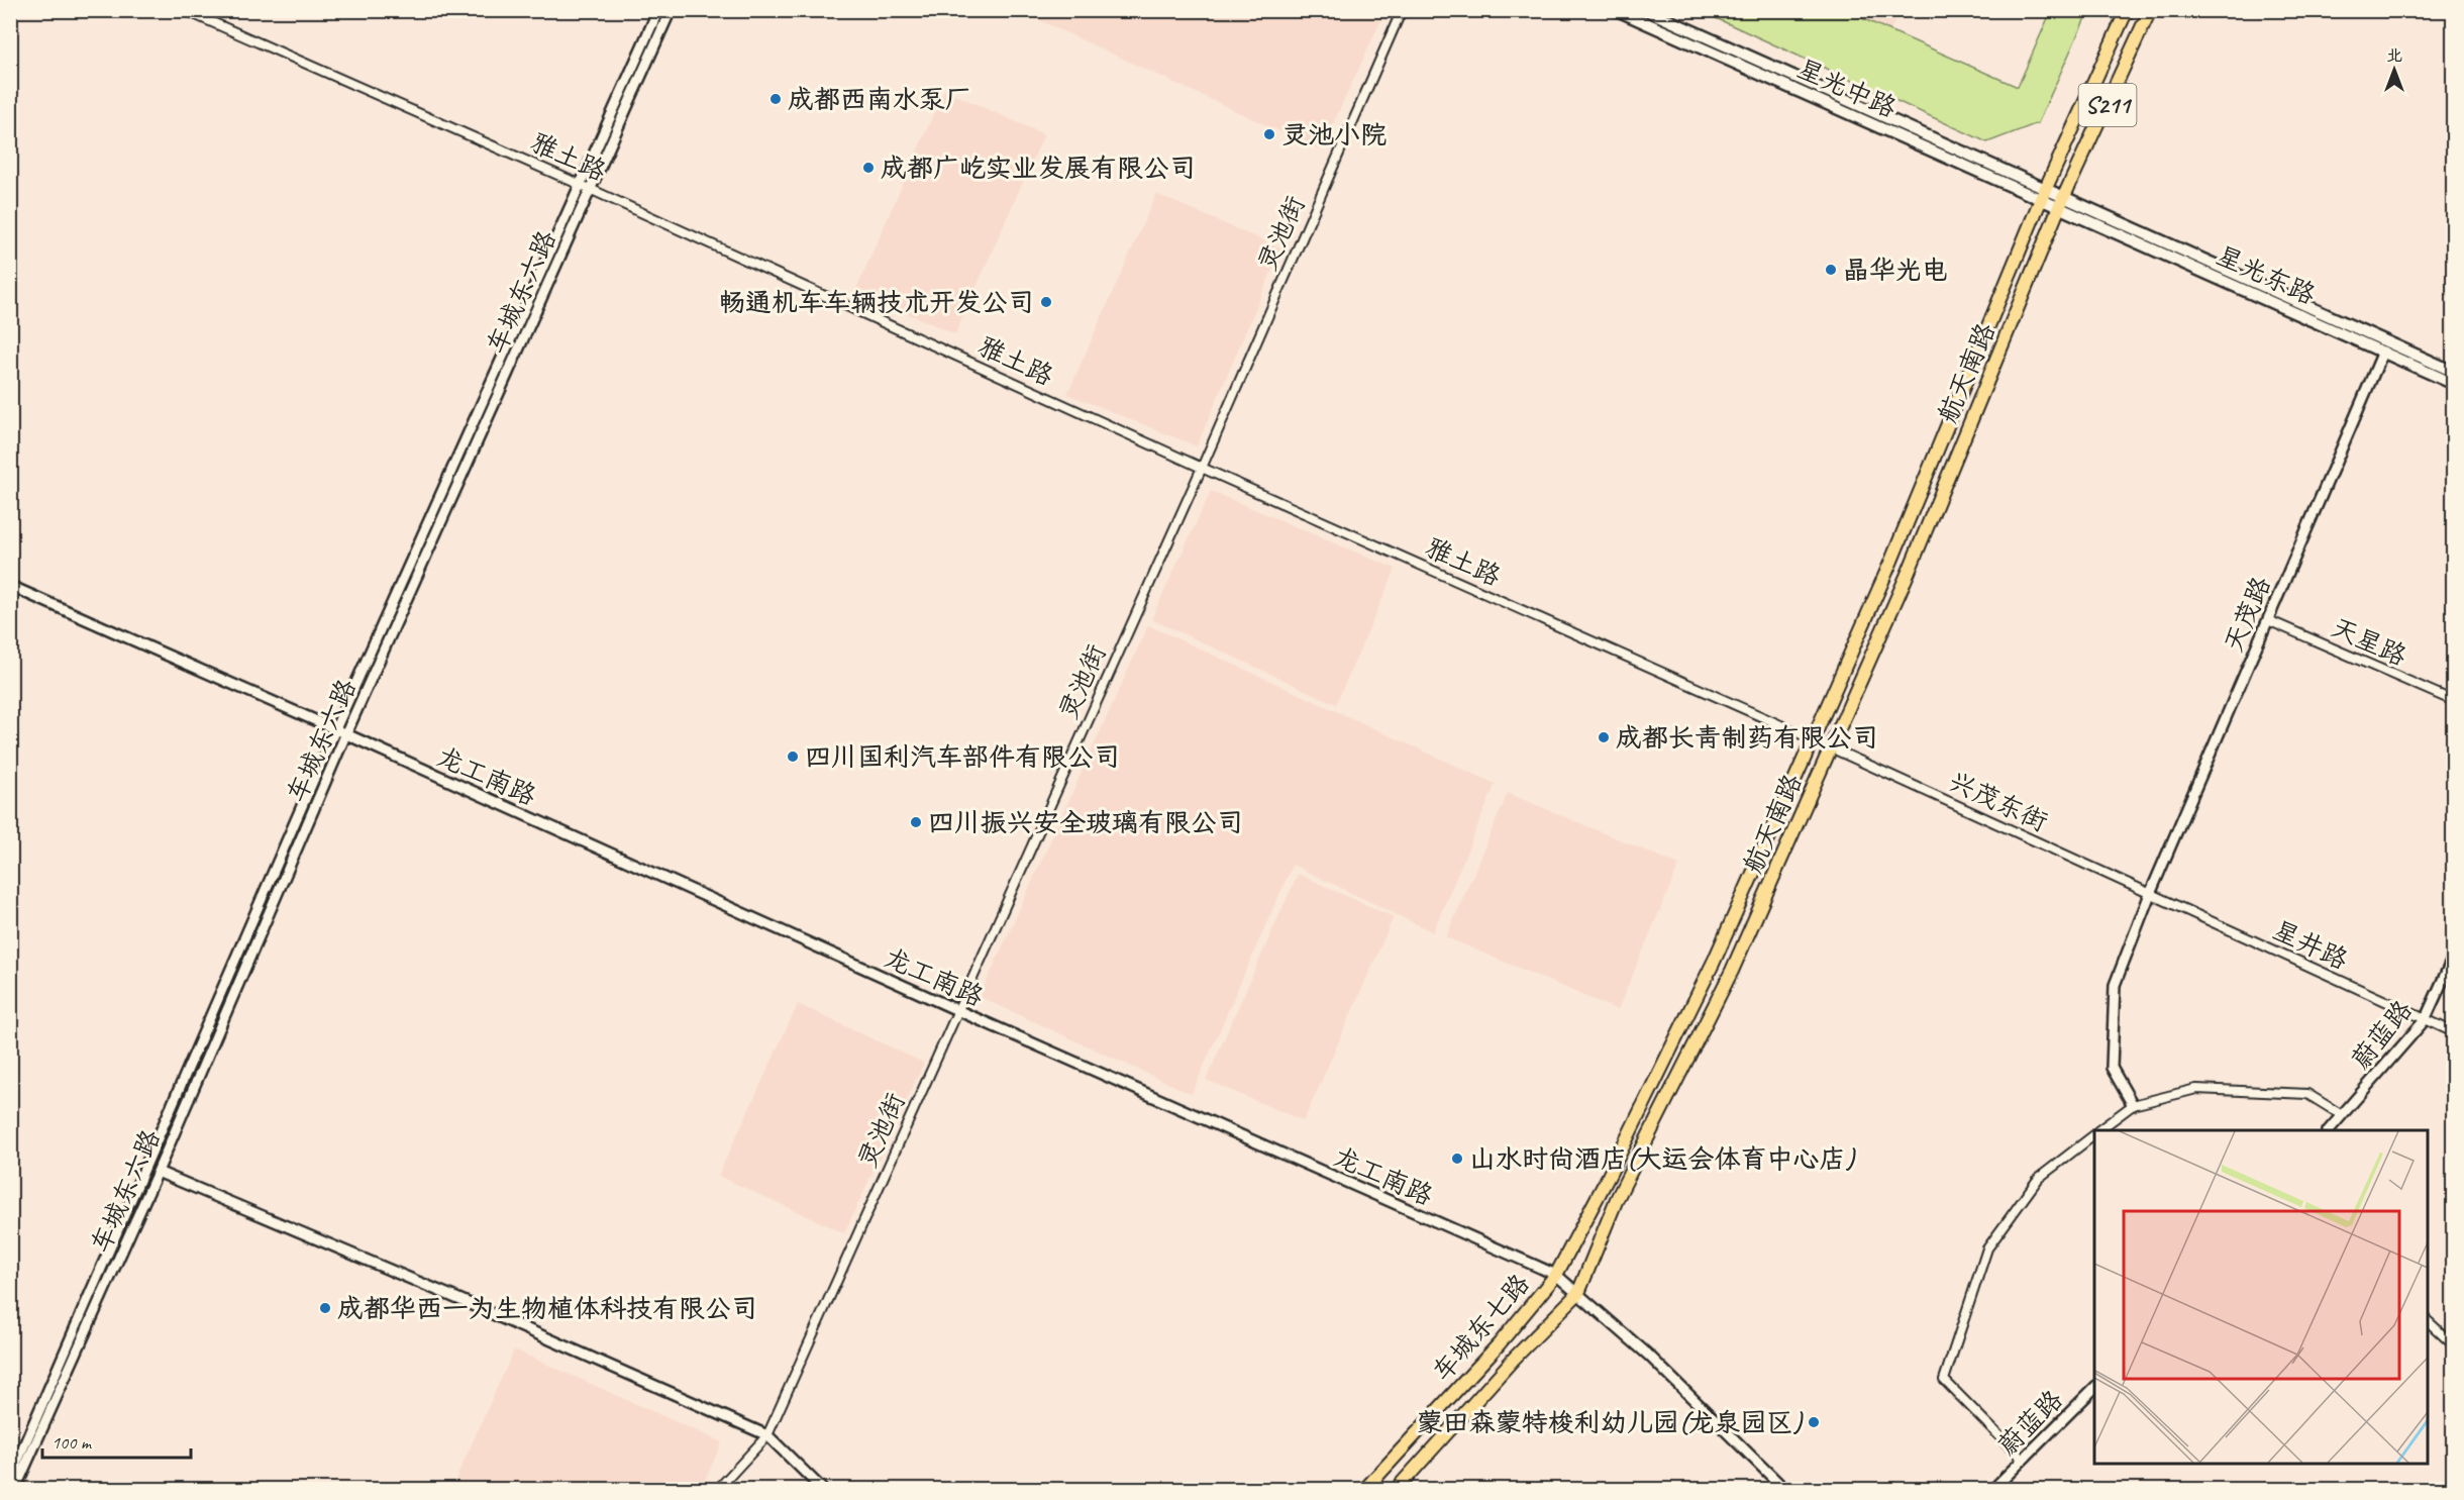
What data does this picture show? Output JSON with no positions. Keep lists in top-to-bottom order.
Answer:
{
  "streets": {
    "main road": [
      "星光中路",
      "S211",
      "星光东路",
      "航天南路",
      "车城东七路"
    ],
    "street": [
      "雅土路",
      "灵池街",
      "车城东六路",
      "天茂路",
      "天星路",
      "龙工南路",
      "兴茂东街",
      "星井路",
      "蔚蓝路"
    ]
  },
  "crossings": [
    ["星光中路", "S211"],
    ["星光中路", "星光东路"],
    ["星光中路", "航天南路"],
    ["S211", "星光东路"],
    ["S211", "航天南路"],
    ["雅土路", "灵池街"],
    ["雅土路", "车城东六路"],
    ["雅土路", "航天南路"],
    ["雅土路", "兴茂东街"],
    ["灵池街", "龙工南路"],
    ["星光东路", "航天南路"],
    ["星光东路", "天茂路"],
    ["车城东六路", "龙工南路"],
    ["航天南路", "龙工南路"],
    ["航天南路", "兴茂东街"],
    ["航天南路", "车城东七路"],
    ["天茂路", "天星路"],
    ["天茂路", "兴茂东街"],
    ["天茂路", "星井路"],
    ["龙工南路", "车城东七路"],
    ["兴茂东街", "星井路"],
    ["星井路", "蔚蓝路"]
  ],
  "places": [
    "成都西南水泵厂",
    "灵池小院",
    "成都广屹实业发展有限公司",
    "晶华光电",
    "畅通机车车辆技术开发公司",
    "成都长青制药有限公司",
    "四川国利汽车部件有限公司",
    "四川振兴安全玻璃有限公司",
    "山水时尚酒店(大运会体育中心店)",
    "成都华西一为生物植体科技有限公司",
    "蒙田森蒙特梭利幼儿园(龙泉园区)"
  ],
  "scale_bar": "100 m",
  "north": "top"
}
